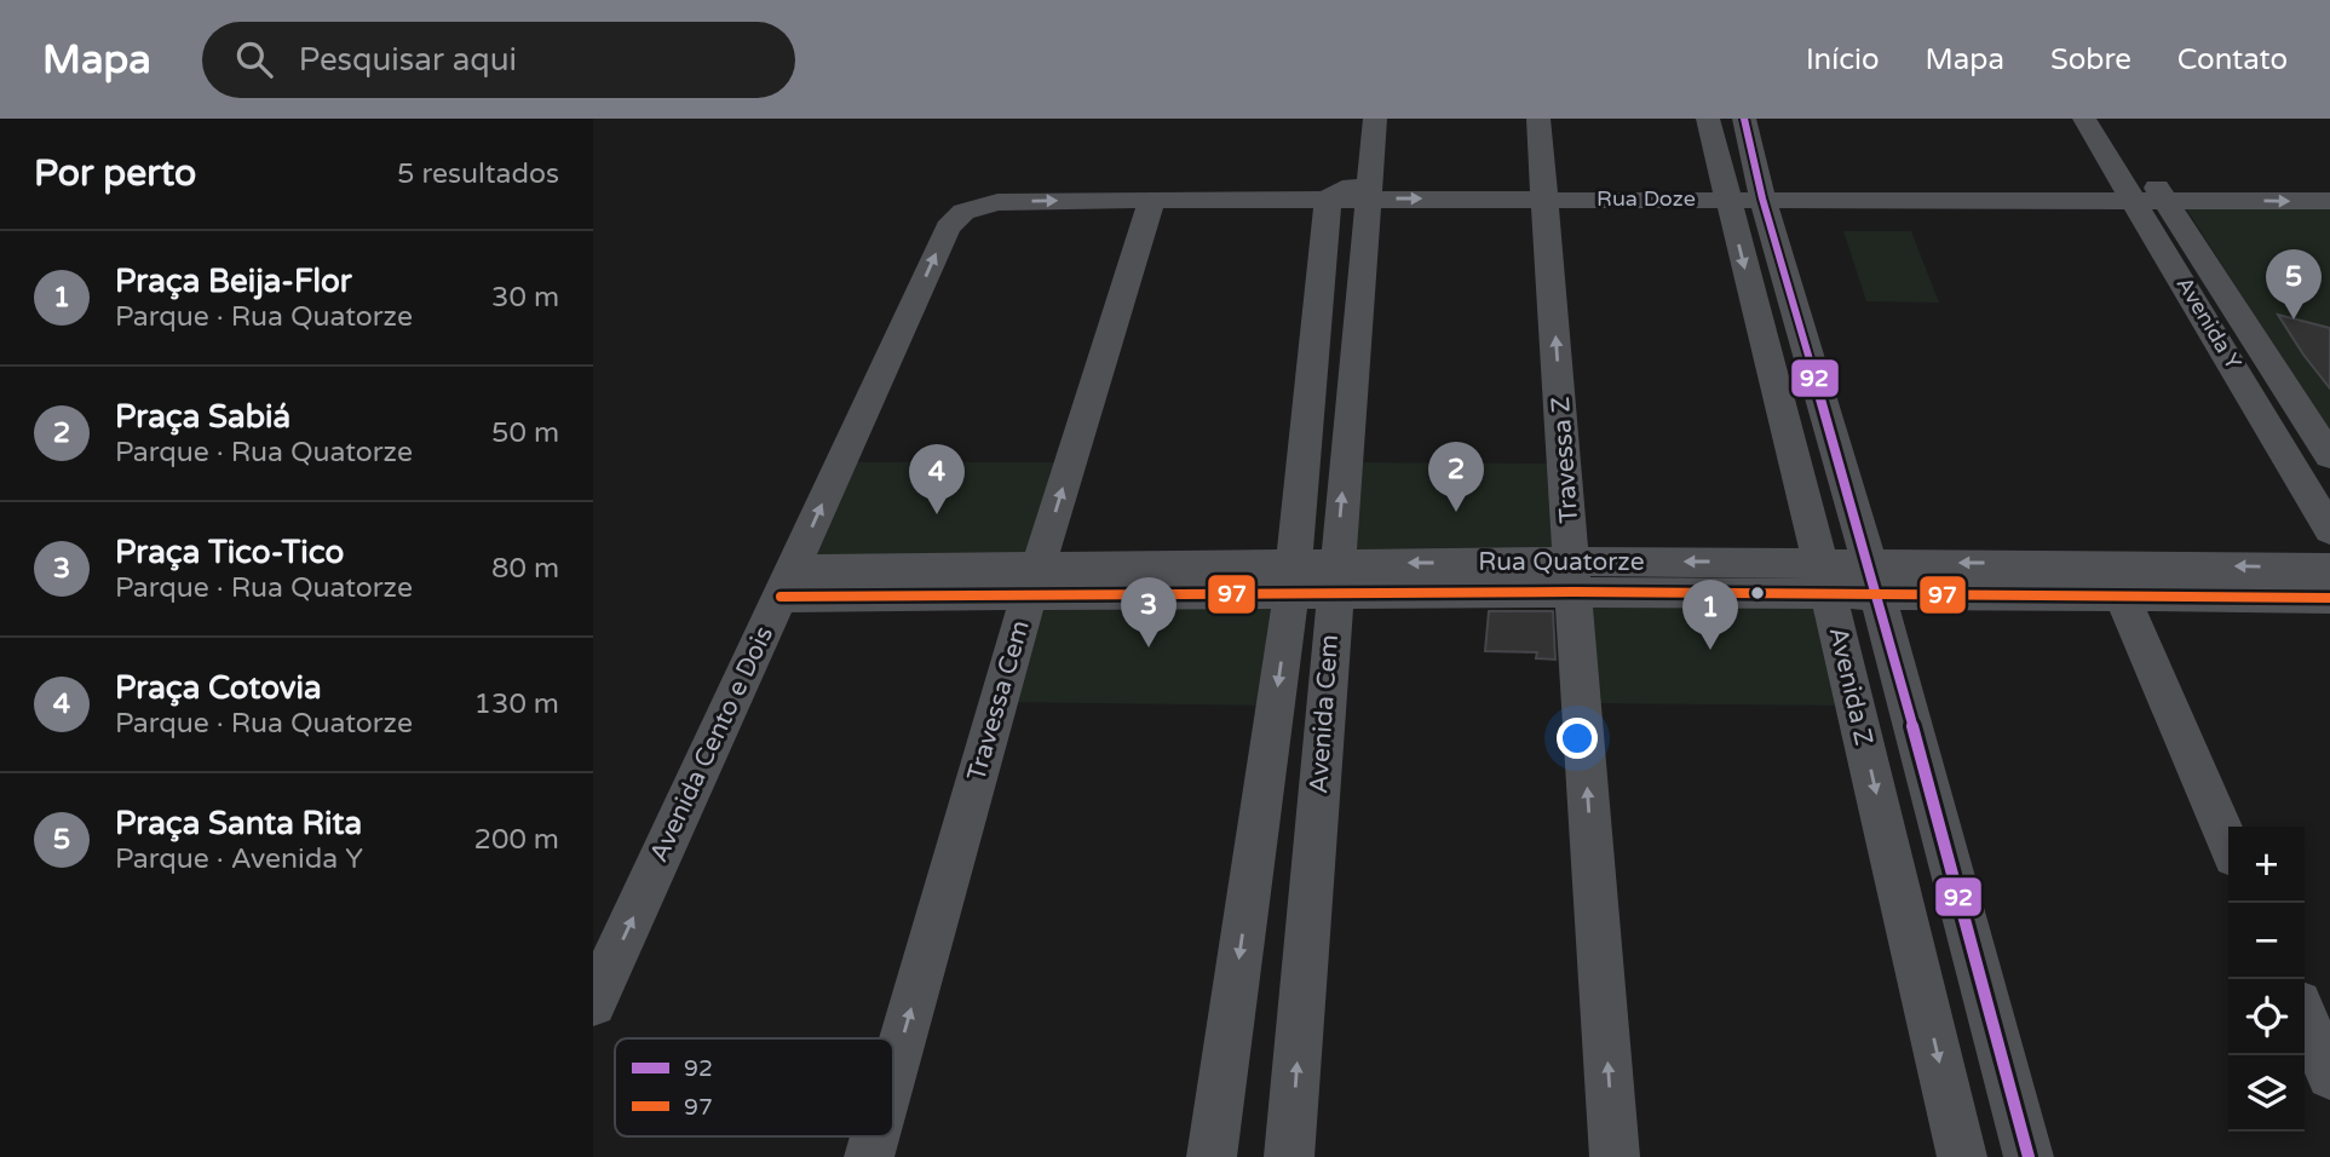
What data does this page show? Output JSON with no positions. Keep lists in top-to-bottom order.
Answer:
{
  "streets": {
    "street": [
      "Rua Doze",
      "Avenida Y",
      "Travessa Z",
      "Rua Quatorze",
      "Avenida Z",
      "Travessa Cem",
      "Avenida Cem",
      "Avenida Cento e Dois"
    ]
  },
  "crossings": [
    ["Rua Doze", "Avenida Y"],
    ["Rua Doze", "Travessa Z"],
    ["Rua Doze", "Avenida Z"],
    ["Rua Doze", "Travessa Cem"],
    ["Rua Doze", "Avenida Cem"],
    ["Rua Doze", "Avenida Cento e Dois"],
    ["Travessa Z", "Rua Quatorze"],
    ["Rua Quatorze", "Avenida Z"],
    ["Rua Quatorze", "Travessa Cem"],
    ["Rua Quatorze", "Avenida Cem"],
    ["Rua Quatorze", "Avenida Cento e Dois"]
  ],
  "one_way": ["Travessa Z", "Travessa Cem", "Avenida Cento e Dois"],
  "lines": ["transit line 92", "transit line 97"],
  "legend": ["92", "97"],
  "page": {
    "header": "Mapa",
    "search": "Pesquisar aqui",
    "nav": [
      "Início",
      "Mapa",
      "Sobre",
      "Contato"
    ],
    "heading": ["Por perto", "5 resultados"],
    "list": [
      {
        "mark": "1",
        "name": "Praça Beija-Flor",
        "note": "Parque · Rua Quatorze",
        "value": "30 m"
      },
      {
        "mark": "2",
        "name": "Praça Sabiá",
        "note": "Parque · Rua Quatorze",
        "value": "50 m"
      },
      {
        "mark": "3",
        "name": "Praça Tico-Tico",
        "note": "Parque · Rua Quatorze",
        "value": "80 m"
      },
      {
        "mark": "4",
        "name": "Praça Cotovia",
        "note": "Parque · Rua Quatorze",
        "value": "130 m"
      },
      {
        "mark": "5",
        "name": "Praça Santa Rita",
        "note": "Parque · Avenida Y",
        "value": "200 m"
      }
    ],
    "pins": [
      "5",
      "2",
      "4",
      "3",
      "1"
    ],
    "map_buttons": ["+", "−"]
  }
}
